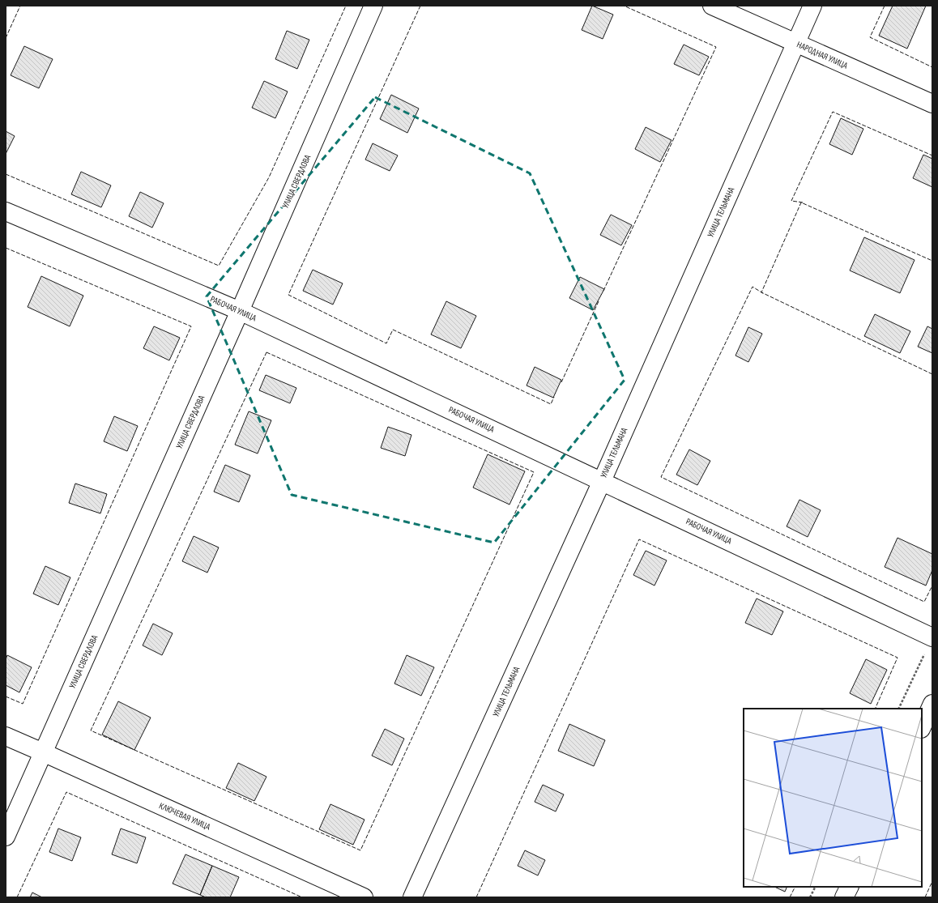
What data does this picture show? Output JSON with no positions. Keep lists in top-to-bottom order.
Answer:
{
  "streets": {
    "street": [
      "НАРОДНАЯ УЛИЦА",
      "УЛИЦА СВЕРДЛОВА",
      "УЛИЦА ТЕЛЬМАНА",
      "РАБОЧАЯ УЛИЦА",
      "КЛЮЧЕВАЯ УЛИЦА"
    ]
  },
  "crossings": [
    ["НАРОДНАЯ УЛИЦА", "УЛИЦА ТЕЛЬМАНА"],
    ["УЛИЦА СВЕРДЛОВА", "РАБОЧАЯ УЛИЦА"],
    ["УЛИЦА СВЕРДЛОВА", "КЛЮЧЕВАЯ УЛИЦА"],
    ["УЛИЦА ТЕЛЬМАНА", "РАБОЧАЯ УЛИЦА"]
  ]
}
